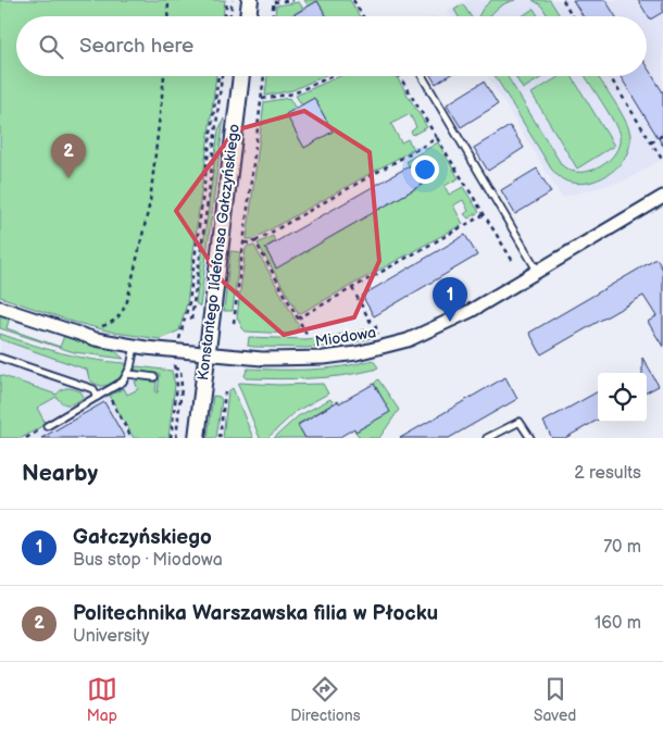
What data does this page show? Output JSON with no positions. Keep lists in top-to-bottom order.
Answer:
{
  "streets": {
    "street": ["Konstantego Ildefonsa Gałczyńskiego", "Miodowa"]
  },
  "crossings": [
    ["Konstantego Ildefonsa Gałczyńskiego", "Miodowa"]
  ],
  "page": {
    "search": "Search here",
    "pins": ["2", "1"],
    "heading": ["Nearby", "2 results"],
    "list": [
      {
        "mark": "1",
        "name": "Gałczyńskiego",
        "note": "Bus stop · Miodowa",
        "value": "70 m"
      },
      {
        "mark": "2",
        "name": "Politechnika Warszawska filia w Płocku",
        "note": "University",
        "value": "160 m"
      }
    ],
    "nav": ["Map", "Directions", "Saved"]
  }
}
